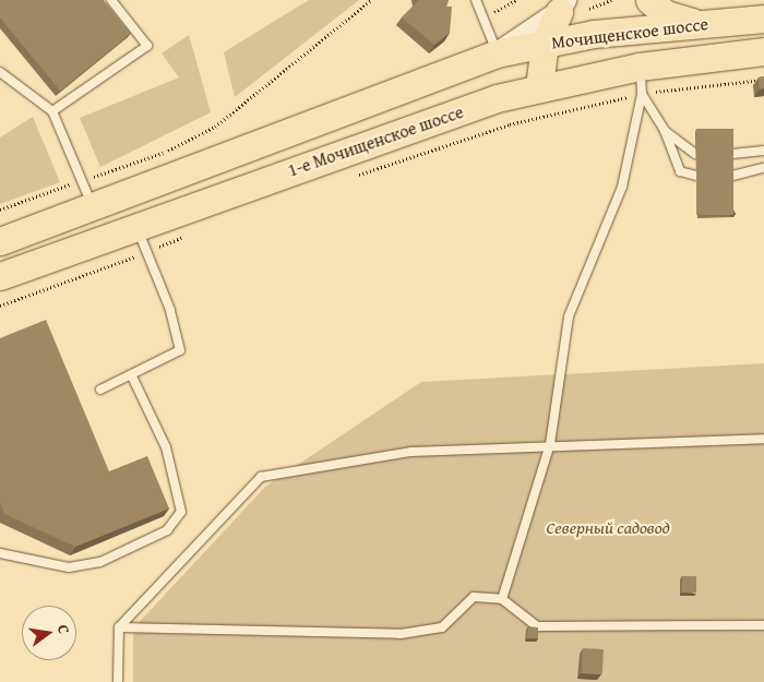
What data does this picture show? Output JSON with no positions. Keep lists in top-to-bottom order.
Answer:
{
  "streets": {
    "main road": ["Мочищенское шоссе", "1-е Мочищенское шоссе"]
  },
  "parks": ["Северный садовод"],
  "north": "right"
}
